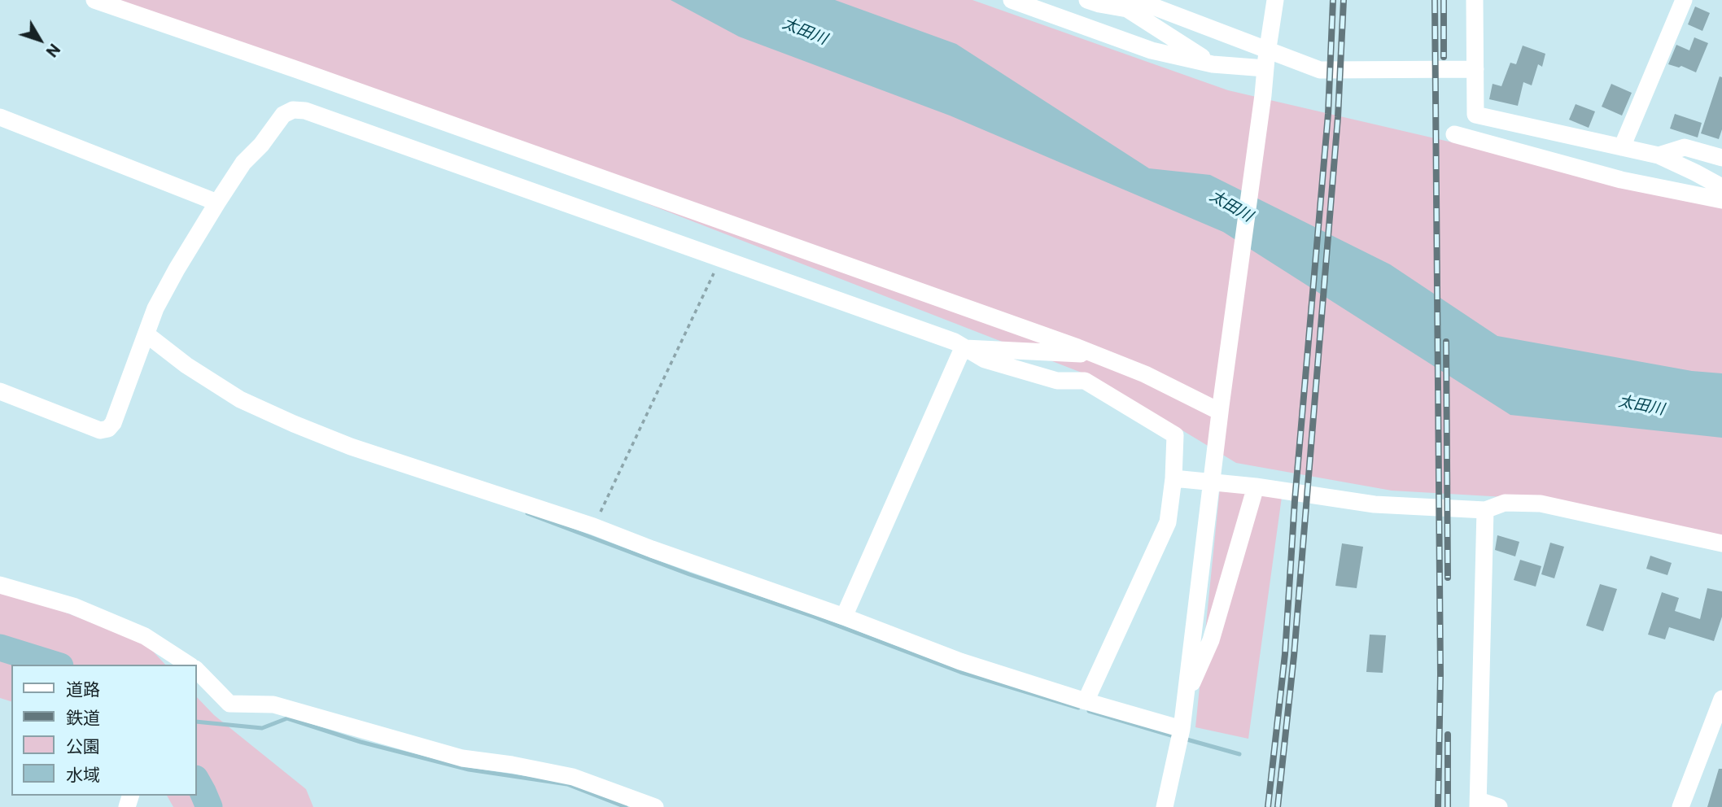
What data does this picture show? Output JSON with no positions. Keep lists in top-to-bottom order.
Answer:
{
  "water": ["太田川"],
  "legend": [
    "道路",
    "鉄道",
    "公園",
    "水域"
  ],
  "north": "bottom right"
}
